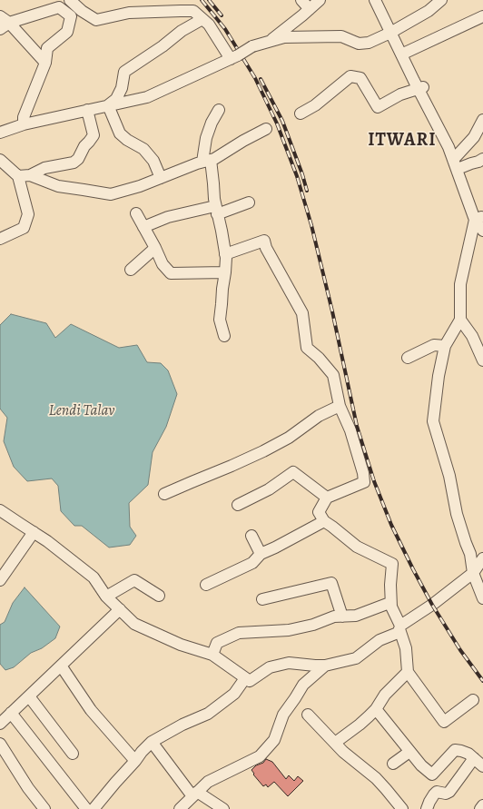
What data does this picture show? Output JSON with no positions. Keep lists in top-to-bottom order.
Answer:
{
  "districts": ["ITWARI"],
  "water": ["Lendi Talav"]
}
